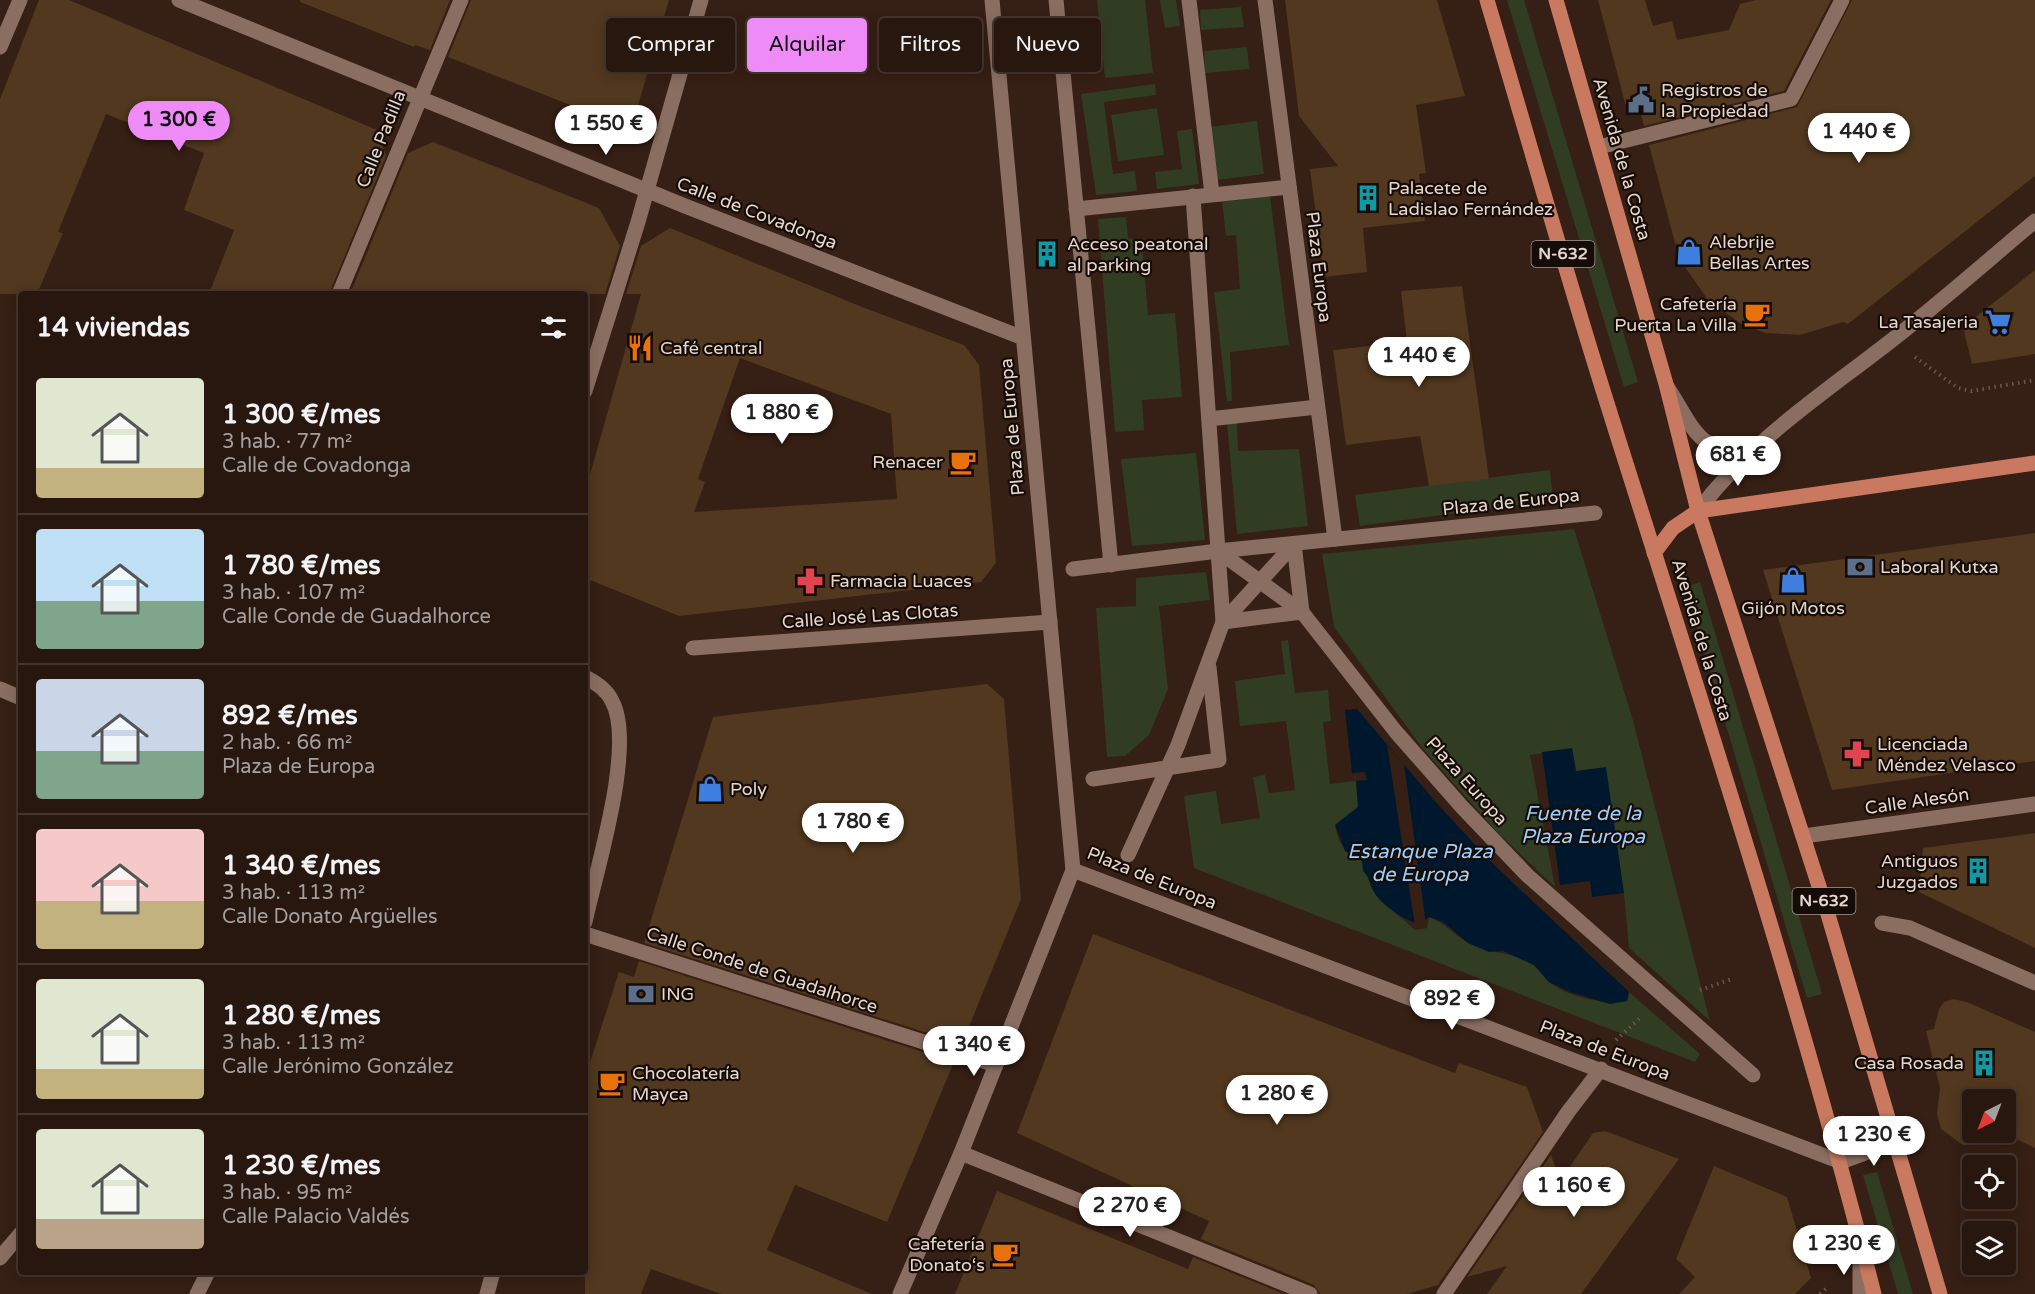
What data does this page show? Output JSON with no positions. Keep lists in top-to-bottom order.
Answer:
{
  "streets": {
    "main road": ["Avenida de la Costa", "N-632"],
    "street": [
      "Calle Padilla",
      "Calle de Covadonga",
      "Plaza Europa",
      "Plaza de Europa",
      "Calle José Las Clotas",
      "Calle Alesón",
      "Calle Conde de Guadalhorce"
    ]
  },
  "crossings": [
    ["Calle Padilla", "Calle de Covadonga"],
    ["Avenida de la Costa", "Plaza de Europa"],
    ["Avenida de la Costa", "Calle Alesón"],
    ["Calle de Covadonga", "Plaza de Europa"],
    ["Plaza Europa", "Plaza de Europa"],
    ["Plaza de Europa", "Calle José Las Clotas"]
  ],
  "water": ["Fuente de la Plaza Europa", "Estanque Plaza de Europa"],
  "places": {
    "public building": ["Registros de la Propiedad"],
    "building": [
      "Palacete de Ladislao Fernández",
      "Acceso peatonal al parking",
      "Antiguos Juzgados",
      "Casa Rosada"
    ],
    "shop": ["Alebrije Bellas Artes", "Gijón Motos", "Poly"],
    "cafe": [
      "Cafetería Puerta La Villa",
      "Renacer",
      "Chocolatería Mayca",
      "Cafetería Donato‘s"
    ],
    "supermarket": ["La Tasajeria"],
    "restaurant": ["Café central"],
    "bank": ["Laboral Kutxa", "ING"],
    "pharmacy": ["Farmacia Luaces", "Licenciada Méndez Velasco"]
  },
  "north": "bottom left",
  "page": {
    "chip": [
      "Comprar",
      "Alquilar",
      "Filtros",
      "Nuevo"
    ],
    "price": [
      "1 300 €",
      "1 550 €",
      "1 440 €",
      "1 440 €",
      "1 880 €",
      "681 €",
      "1 780 €",
      "892 €",
      "1 340 €",
      "1 280 €",
      "1 230 €",
      "1 160 €",
      "2 270 €",
      "1 230 €"
    ],
    "heading": "14 viviendas",
    "list": [
      {
        "name": "1 300 €/mes",
        "note": "3 hab. · 77 m² · Calle de Covadonga"
      },
      {
        "name": "1 780 €/mes",
        "note": "3 hab. · 107 m² · Calle Conde de Guadalhorce"
      },
      {
        "name": "892 €/mes",
        "note": "2 hab. · 66 m² · Plaza de Europa"
      },
      {
        "name": "1 340 €/mes",
        "note": "3 hab. · 113 m² · Calle Donato Argüelles"
      },
      {
        "name": "1 280 €/mes",
        "note": "3 hab. · 113 m² · Calle Jerónimo González"
      },
      {
        "name": "1 230 €/mes",
        "note": "3 hab. · 95 m² · Calle Palacio Valdés"
      }
    ]
  }
}
